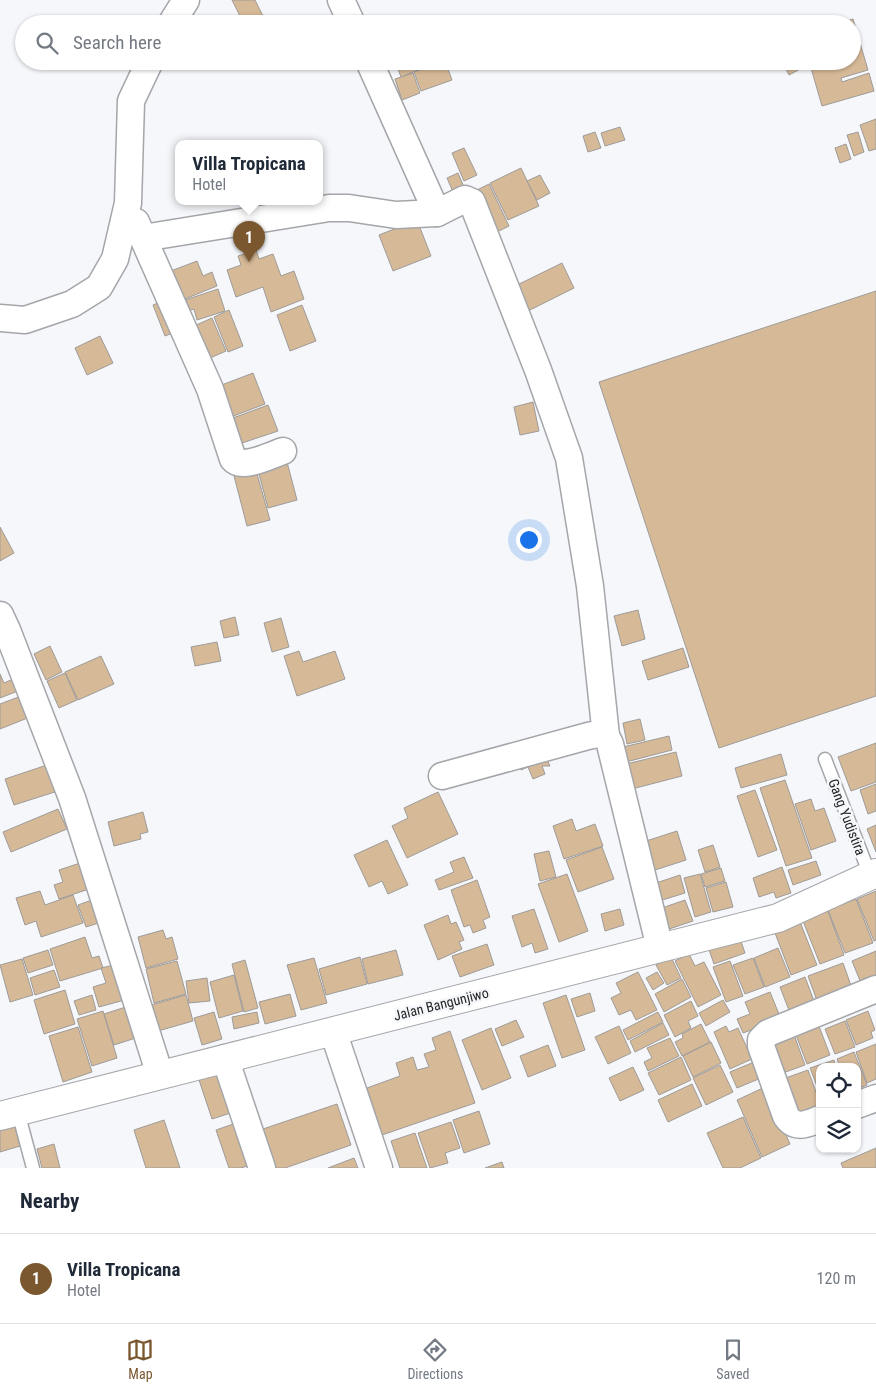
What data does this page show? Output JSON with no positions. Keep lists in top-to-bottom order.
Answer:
{
  "streets": {
    "main road": ["Jalan Bangunjiwo"],
    "lane": ["Gang Yudistira"]
  },
  "crossings": [
    ["Gang Yudistira", "Jalan Bangunjiwo"]
  ],
  "page": {
    "search": "Search here",
    "popup": ["Villa Tropicana", "Hotel"],
    "pins": "1",
    "heading": "Nearby",
    "list": [
      {
        "mark": "1",
        "name": "Villa Tropicana",
        "note": "Hotel",
        "value": "120 m"
      }
    ],
    "nav": ["Map", "Directions", "Saved"]
  }
}
